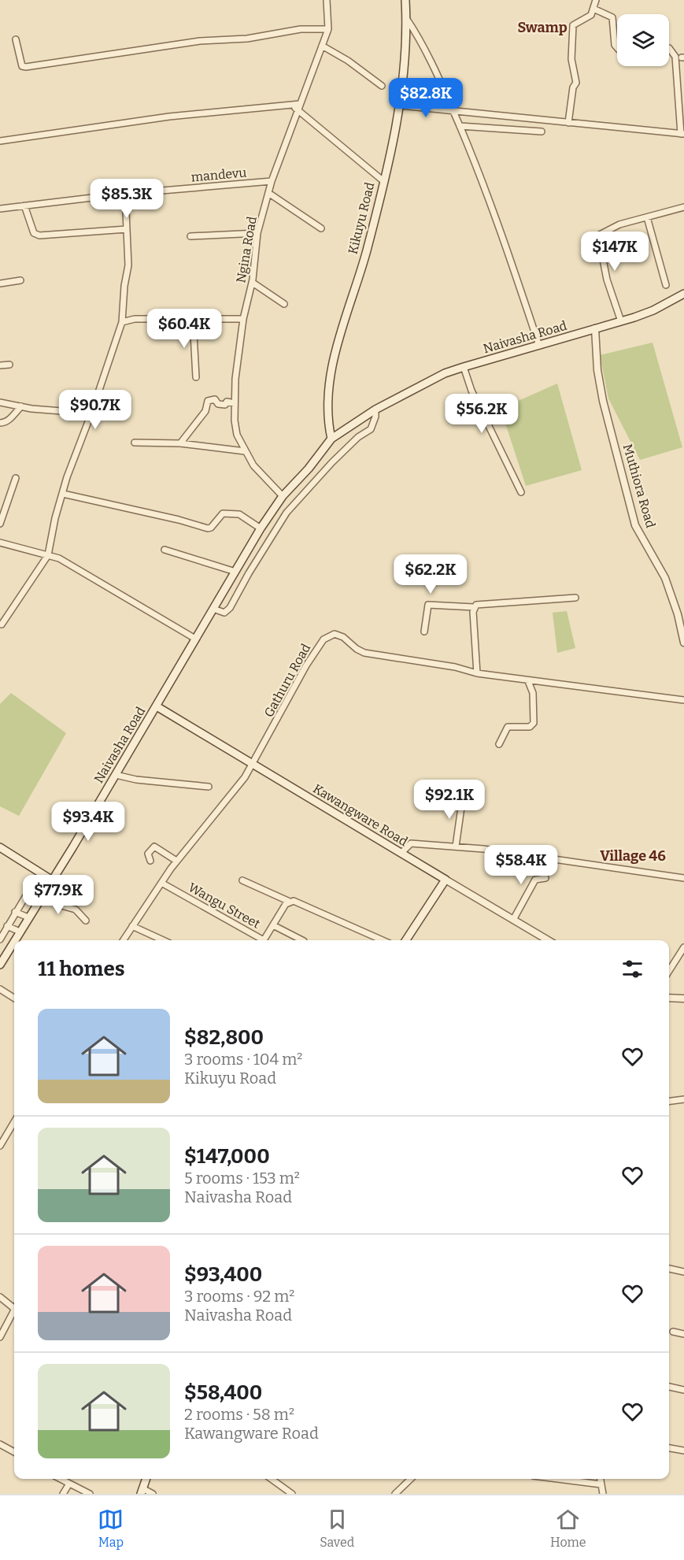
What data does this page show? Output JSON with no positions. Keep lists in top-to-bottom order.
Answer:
{
  "streets": {
    "main road": ["Kikuyu Road", "Naivasha Road", "Kawangware Road"],
    "street": [
      "mandevu",
      "Ngina Road",
      "Muthiora Road",
      "Gathuru Road",
      "Wangu Street"
    ]
  },
  "crossings": [
    ["mandevu", "Ngina Road"],
    ["Kikuyu Road", "Naivasha Road"],
    ["Ngina Road", "Naivasha Road"],
    ["Naivasha Road", "Muthiora Road"],
    ["Naivasha Road", "Kawangware Road"],
    ["Gathuru Road", "Kawangware Road"],
    ["Gathuru Road", "Wangu Street"]
  ],
  "districts": ["Swamp", "Village 46"],
  "page": {
    "price": [
      "$82.8K",
      "$85.3K",
      "$147K",
      "$60.4K",
      "$90.7K",
      "$56.2K",
      "$62.2K",
      "$92.1K",
      "$93.4K",
      "$58.4K",
      "$77.9K"
    ],
    "heading": "11 homes",
    "list": [
      {
        "name": "$82,800",
        "note": "3 rooms · 104 m² · Kikuyu Road"
      },
      {
        "name": "$147,000",
        "note": "5 rooms · 153 m² · Naivasha Road"
      },
      {
        "name": "$93,400",
        "note": "3 rooms · 92 m² · Naivasha Road"
      },
      {
        "name": "$58,400",
        "note": "2 rooms · 58 m² · Kawangware Road"
      }
    ],
    "tabs": ["Map", "Saved", "Home"]
  }
}
